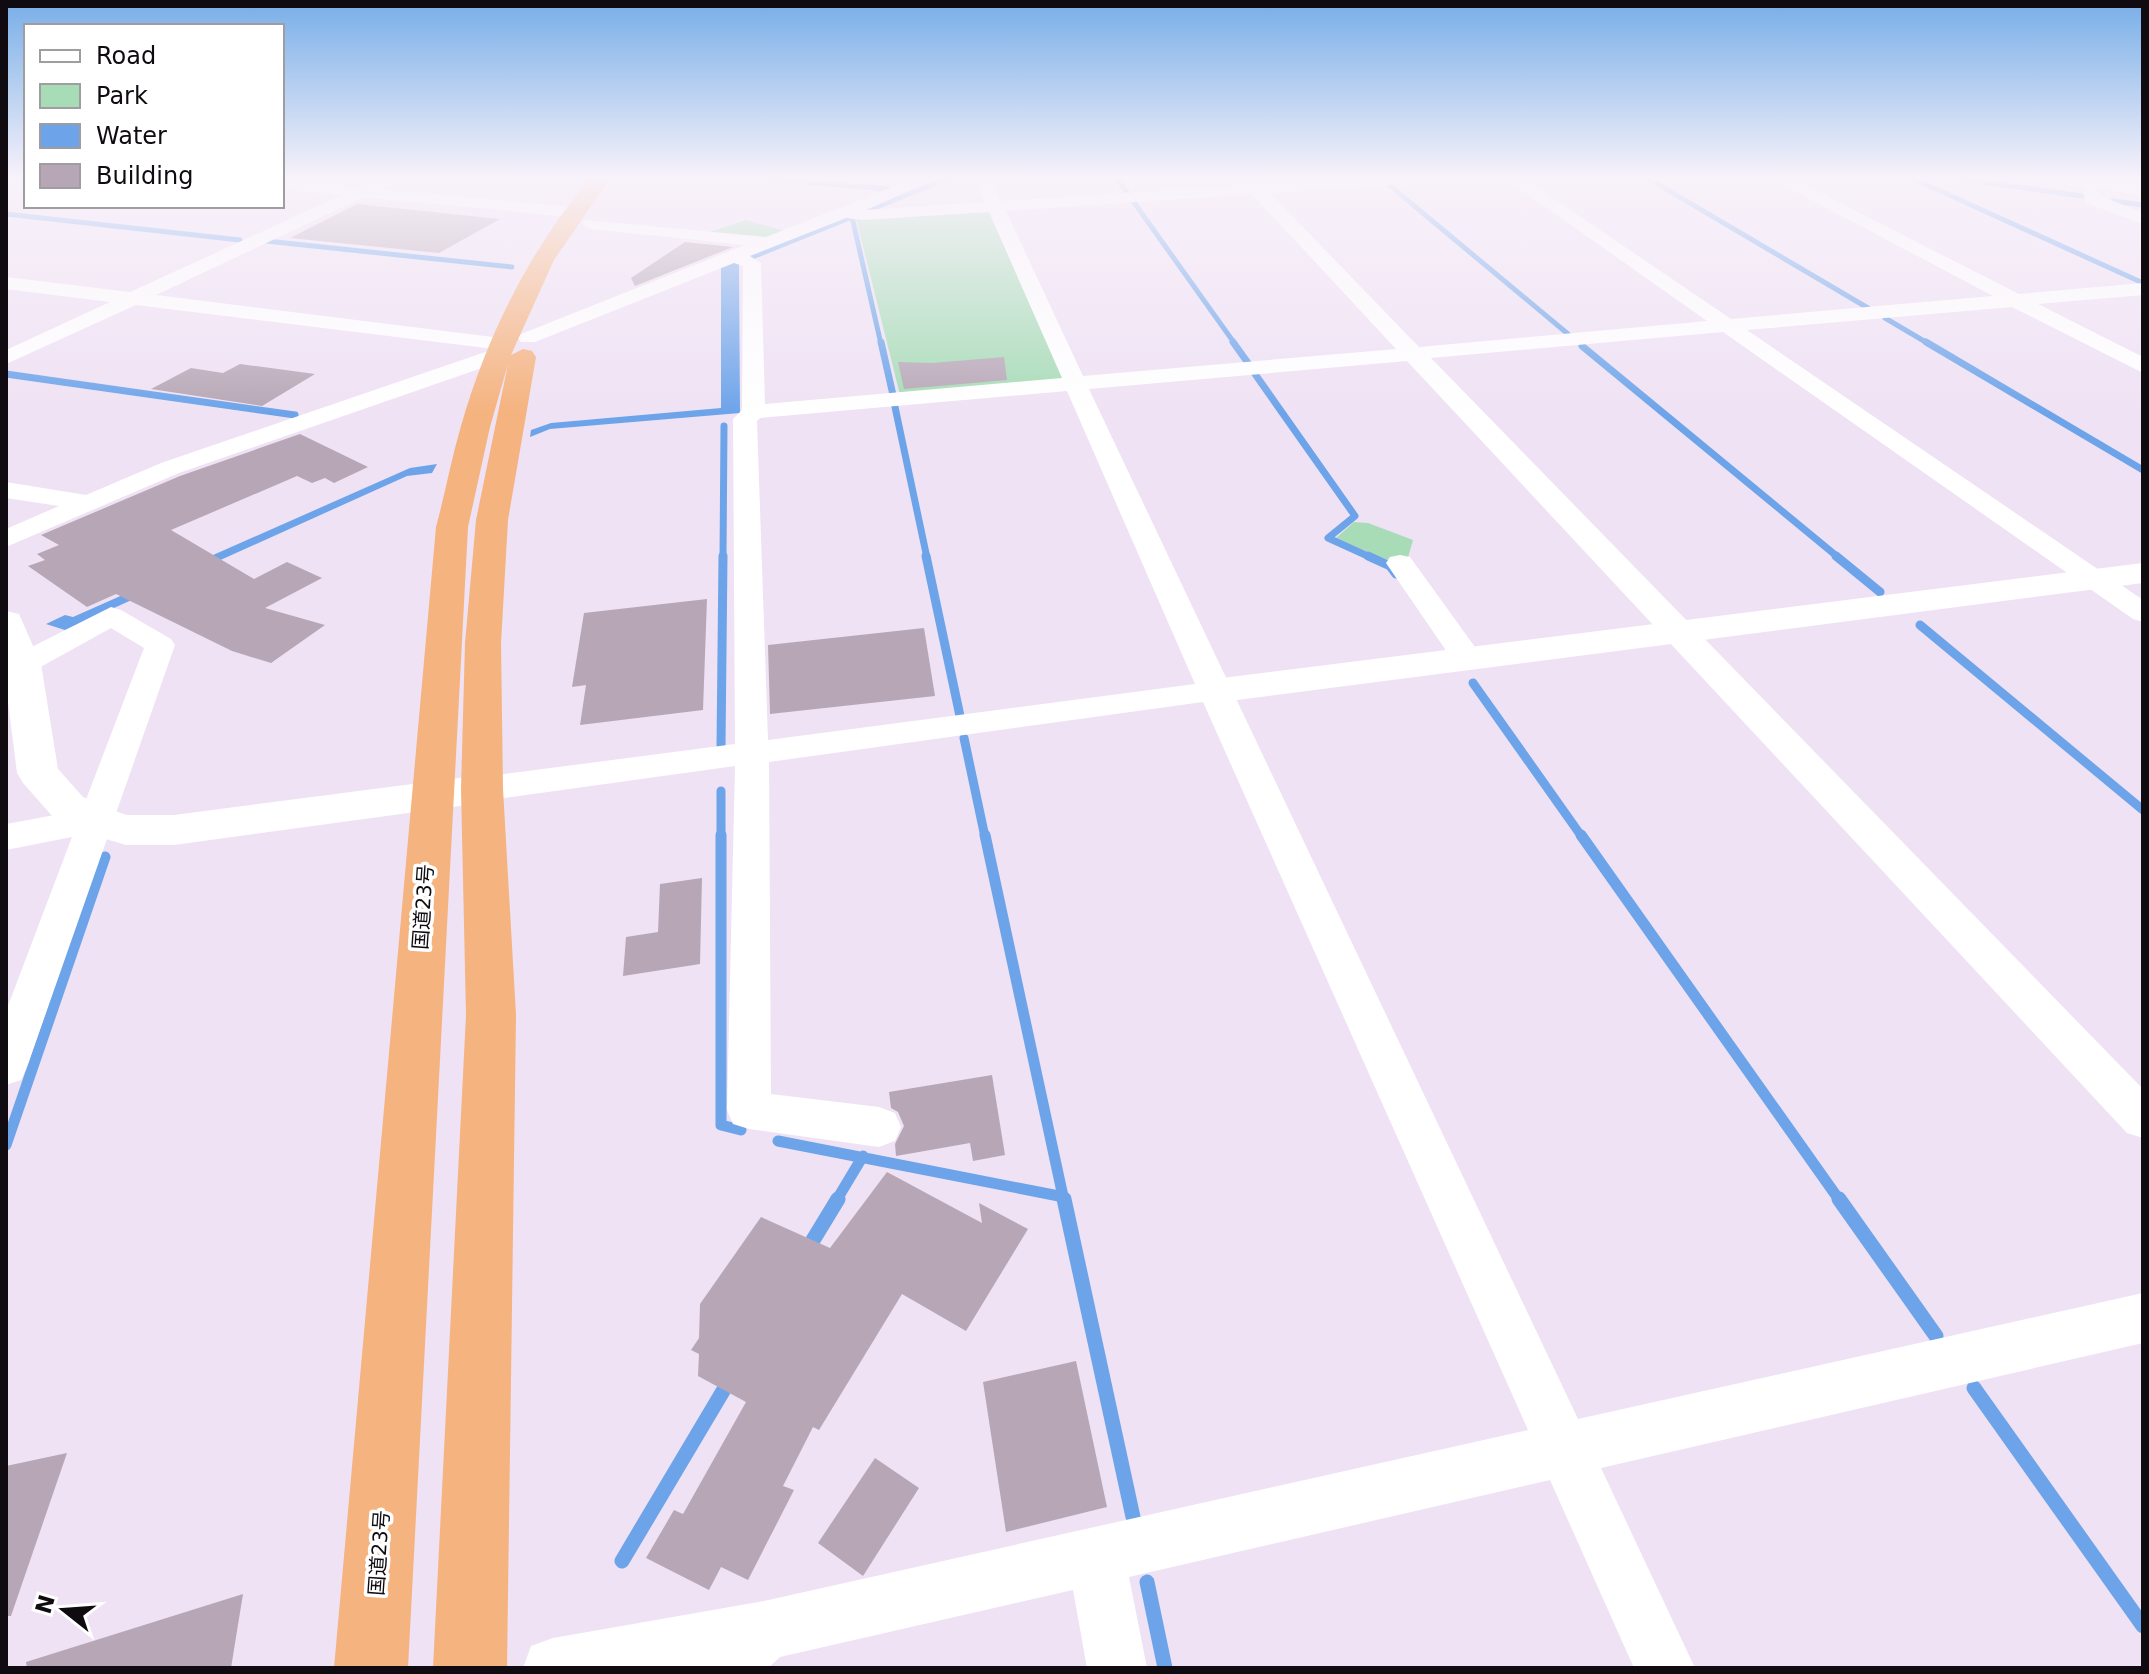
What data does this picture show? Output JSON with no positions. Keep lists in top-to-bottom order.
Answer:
{
  "streets": {
    "highway": ["国道23号"]
  },
  "legend": [
    "Road",
    "Park",
    "Water",
    "Building"
  ],
  "north": "left"
}
